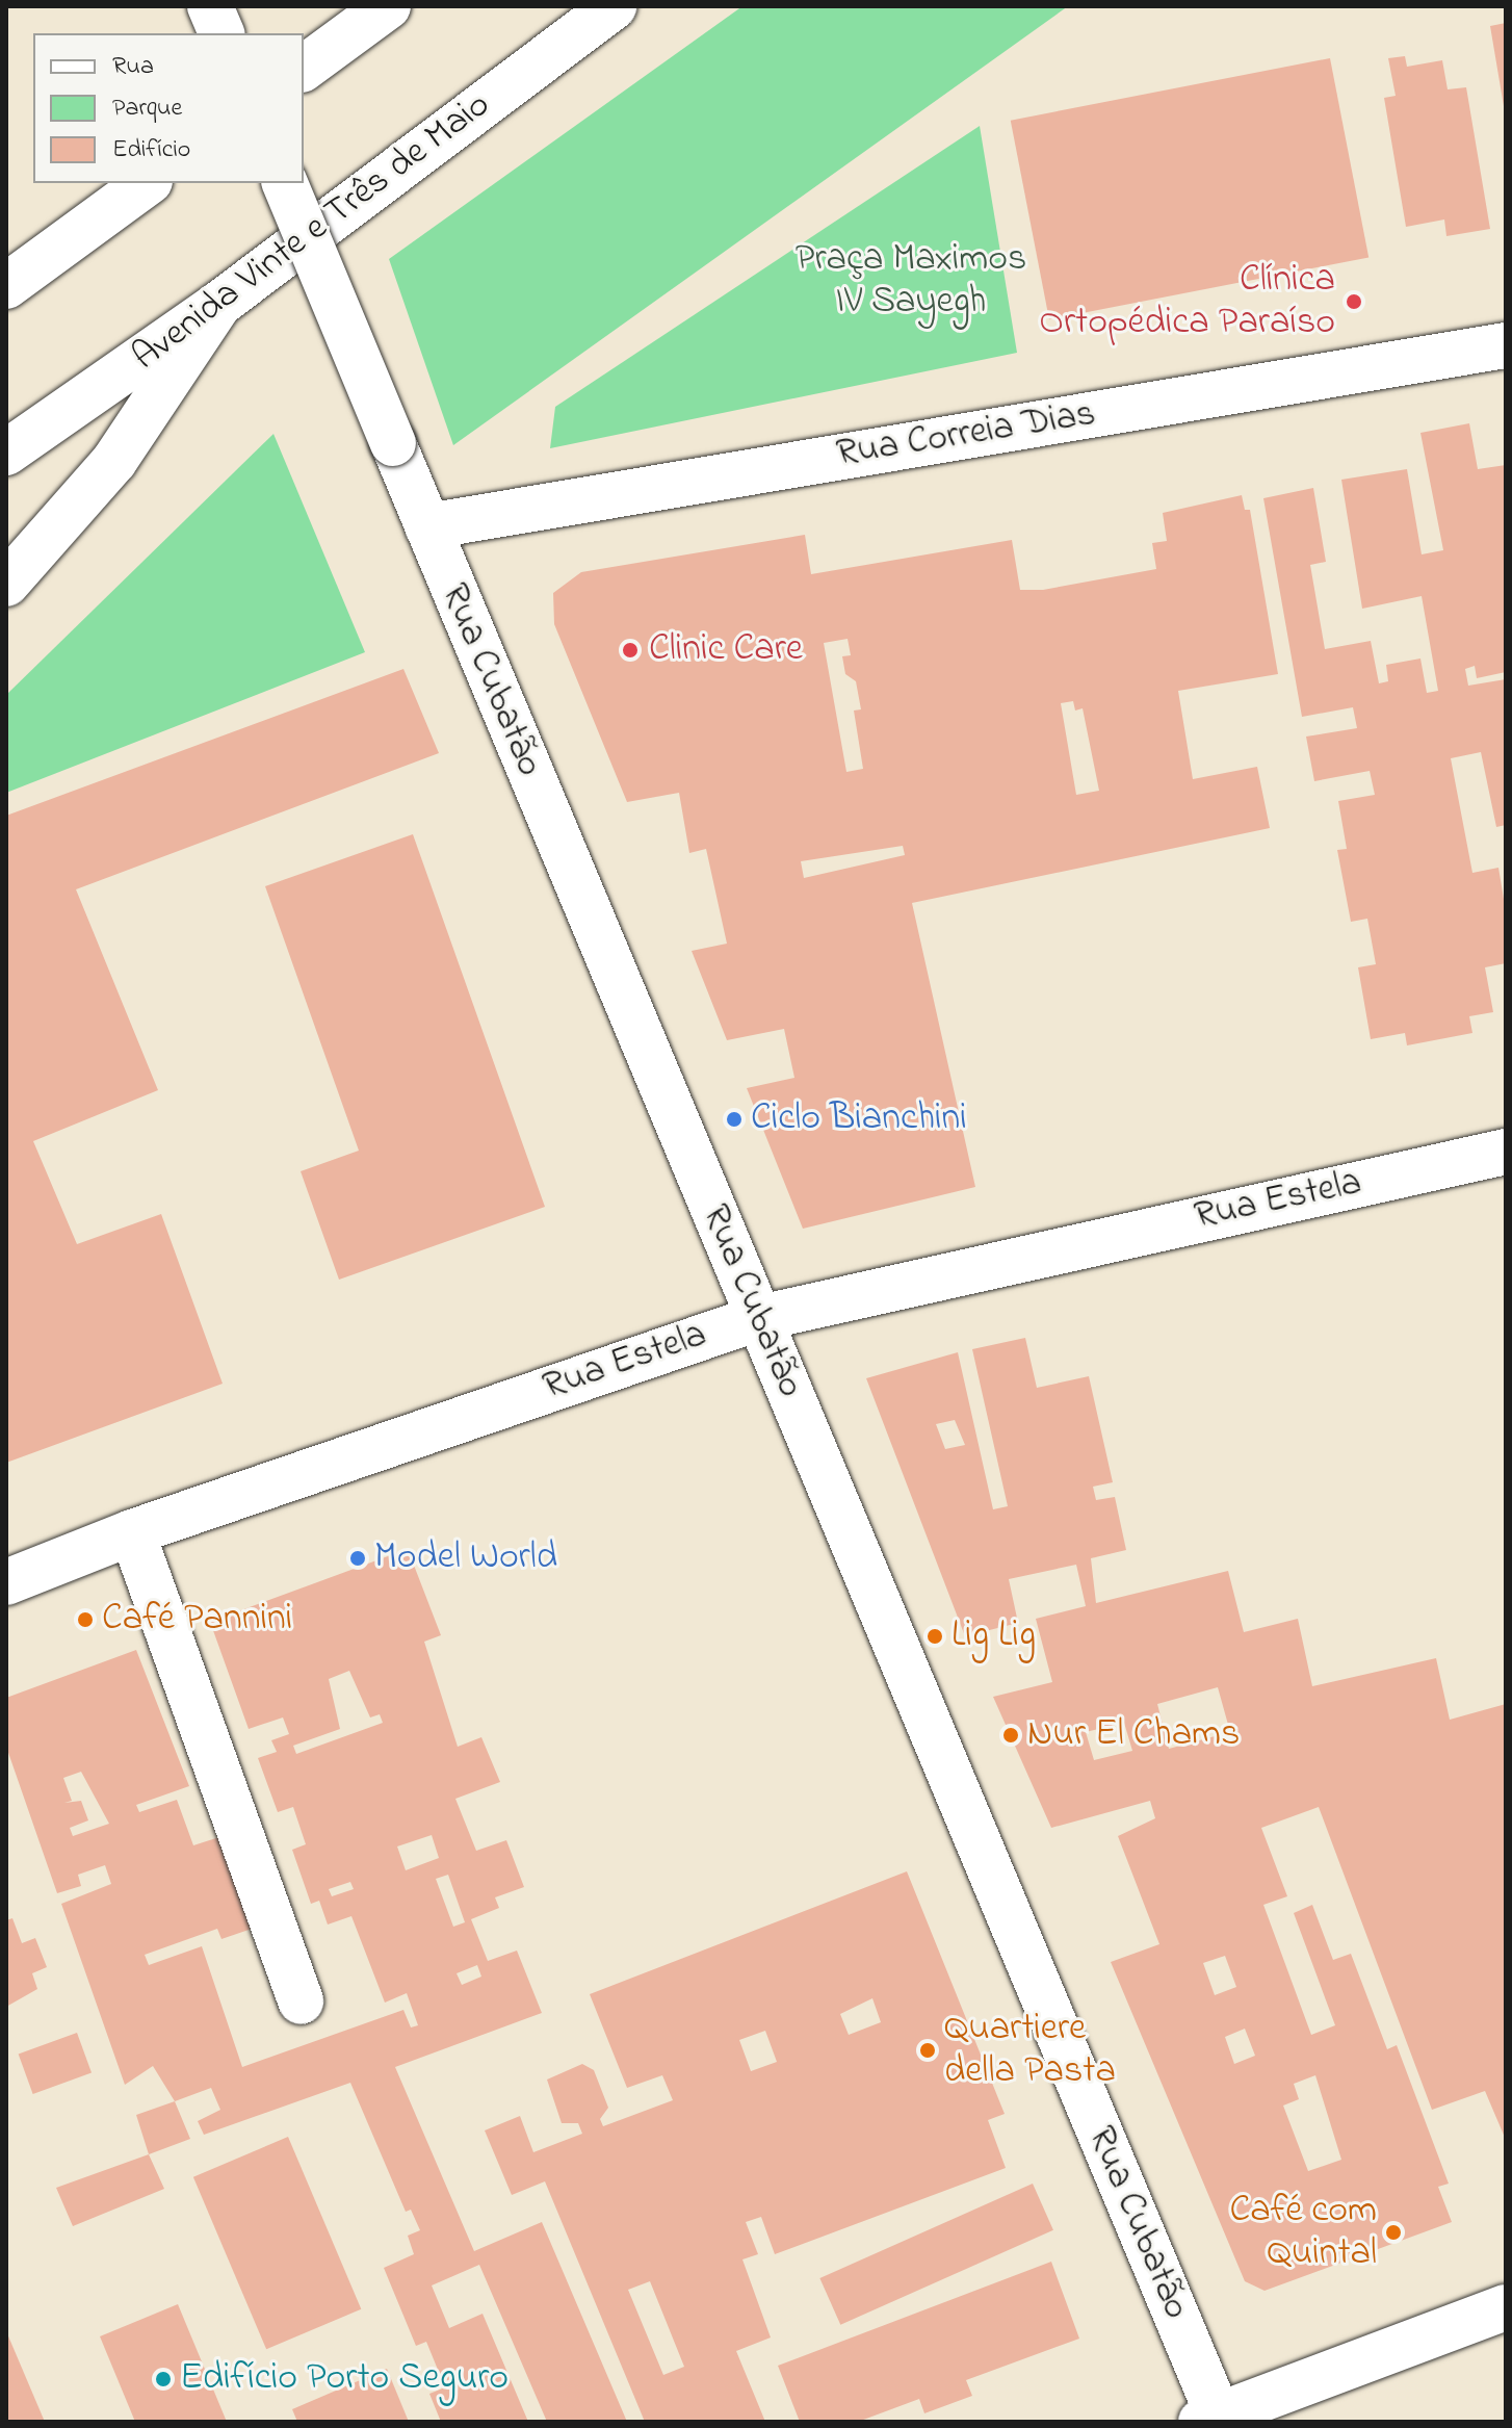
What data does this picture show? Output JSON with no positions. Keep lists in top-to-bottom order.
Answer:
{
  "streets": {
    "main road": [
      "Avenida Vinte e Três de Maio",
      "Rua Correia Dias",
      "Rua Cubatão",
      "Rua Estela"
    ]
  },
  "crossings": [
    ["Rua Correia Dias", "Rua Cubatão"],
    ["Rua Cubatão", "Rua Estela"]
  ],
  "parks": ["Praça Maximos IV Sayegh"],
  "places": [
    "Clínica Ortopédica Paraíso",
    "Clinic Care",
    "Ciclo Bianchini",
    "Model World",
    "Café Pannini",
    "Lig Lig",
    "Nur El Chams",
    "Quartiere della Pasta",
    "Café com Quintal",
    "Edifício Porto Seguro"
  ],
  "legend": ["Rua", "Parque", "Edifício"]
}
